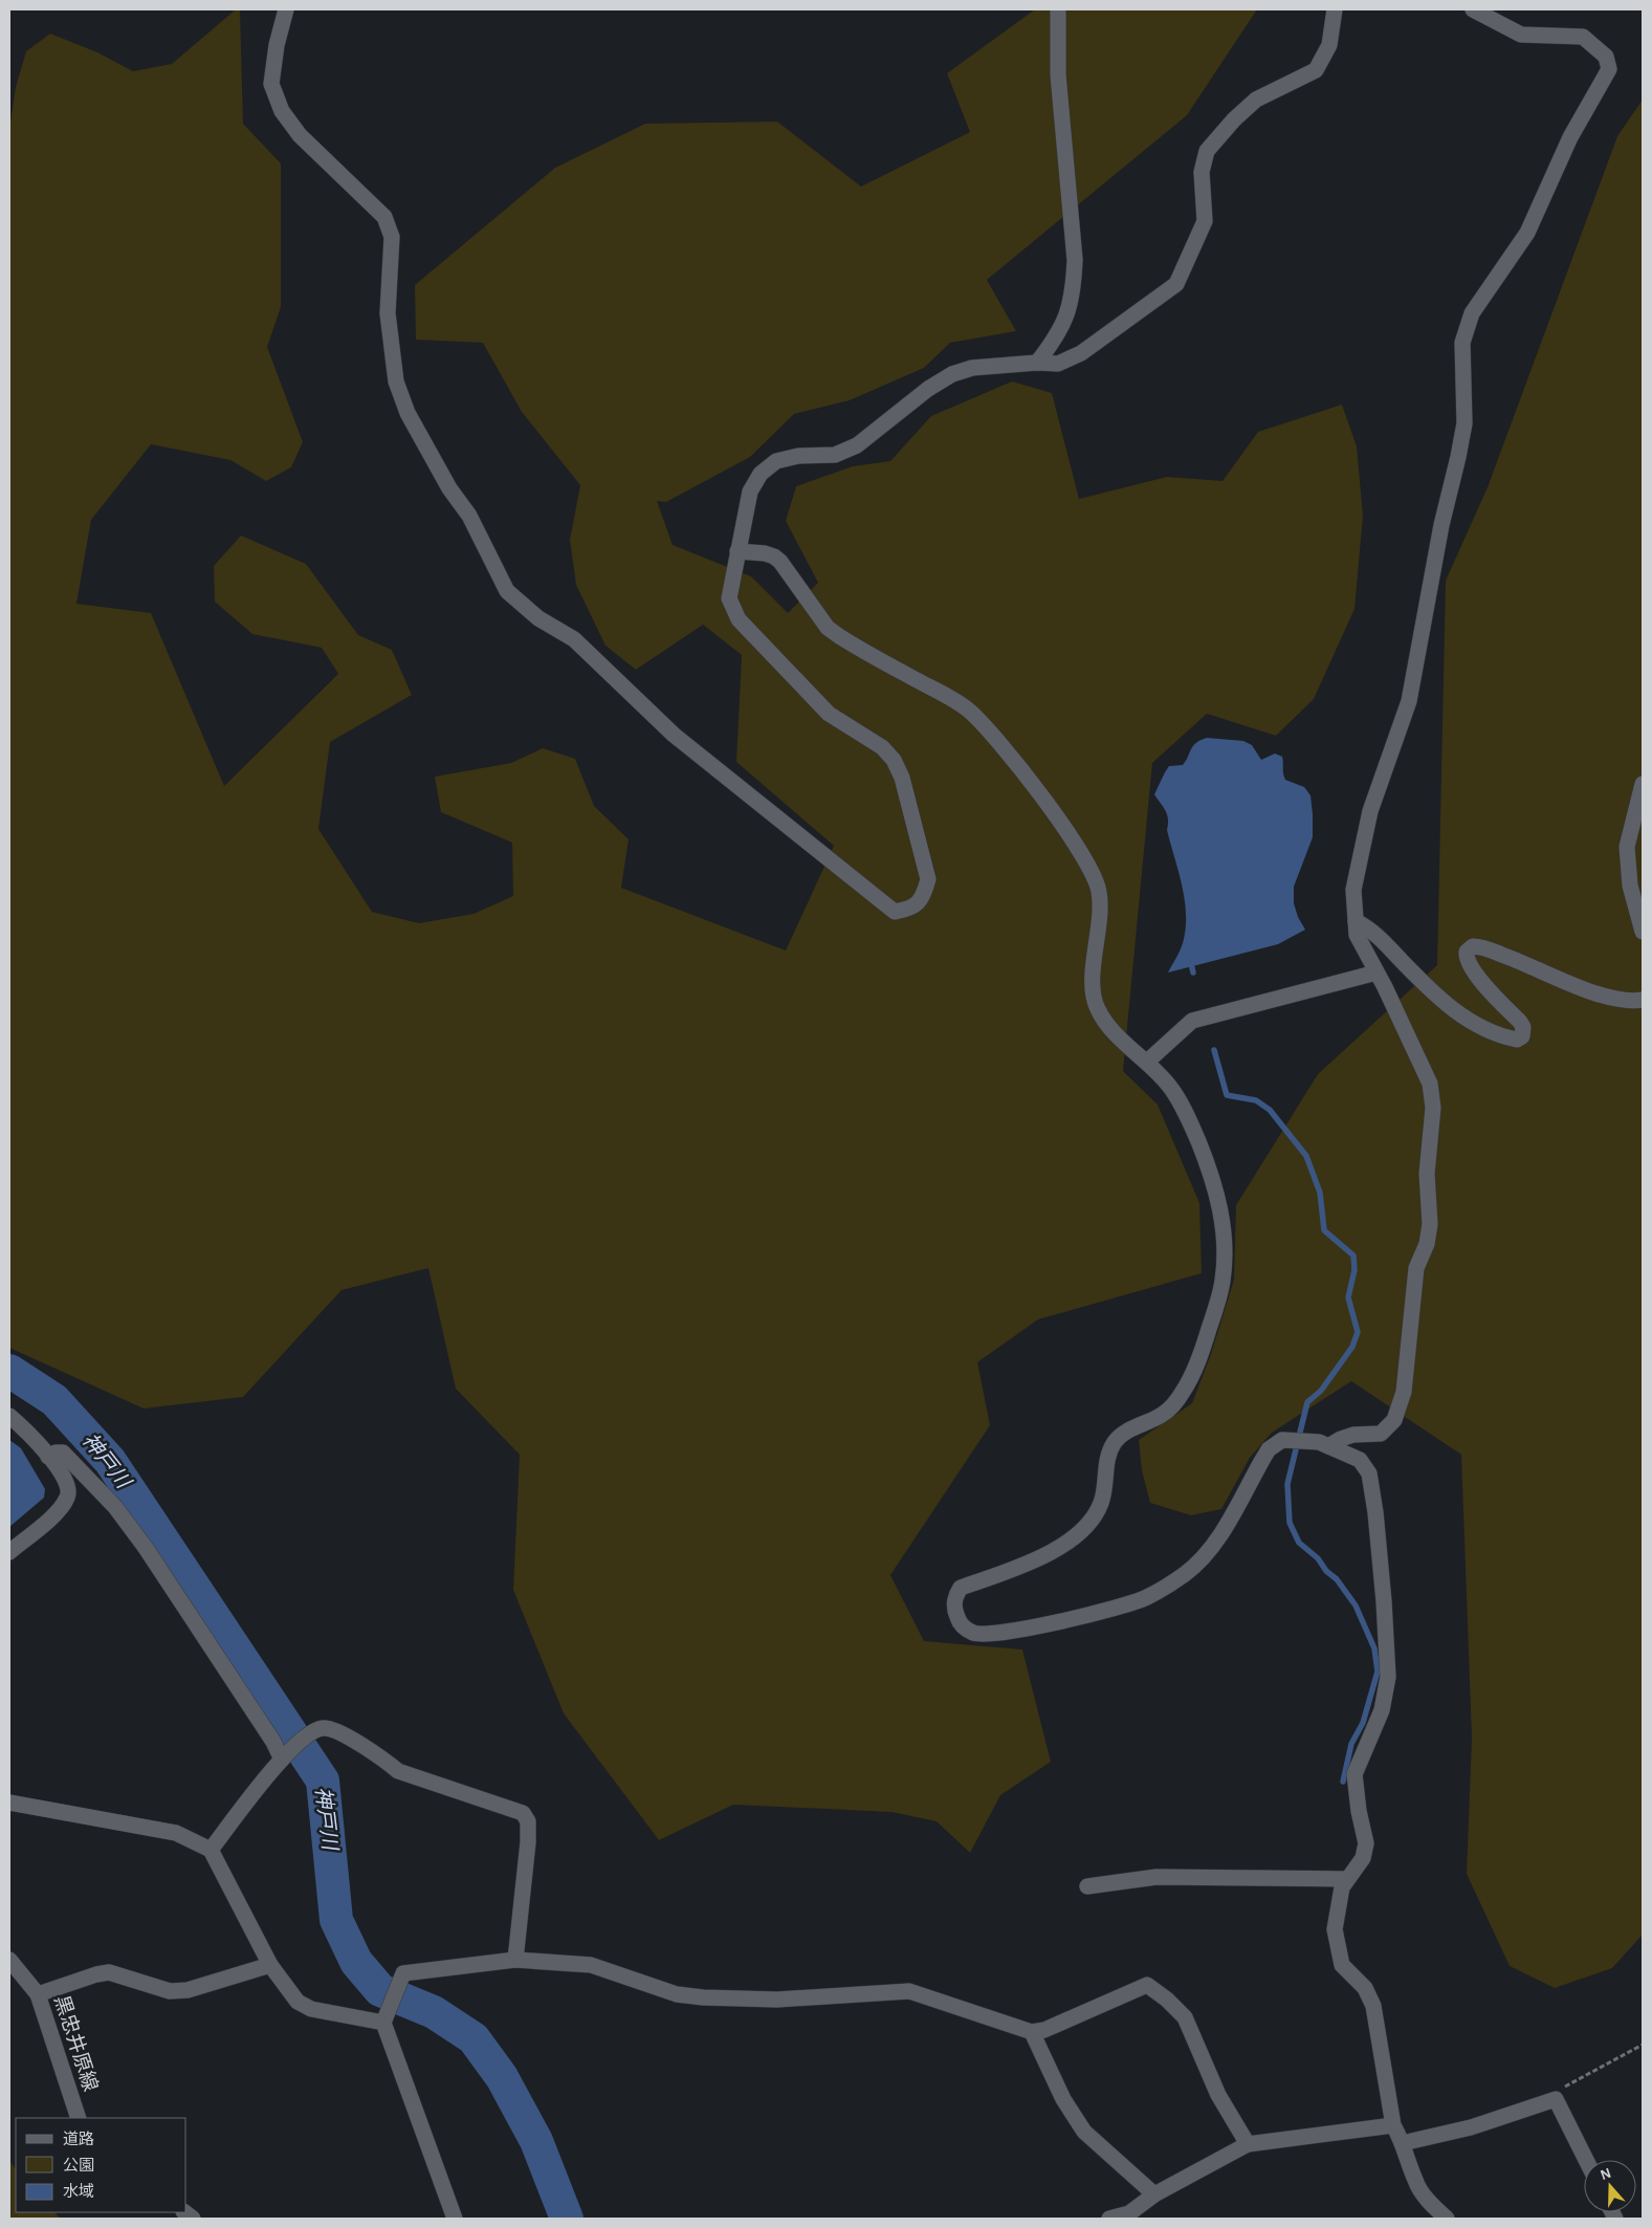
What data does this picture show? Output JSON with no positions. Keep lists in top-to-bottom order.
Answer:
{
  "streets": {
    "street": ["黒忠井原線"]
  },
  "water": ["神戸川"],
  "legend": ["道路", "公園", "水域"],
  "north": "top"
}
